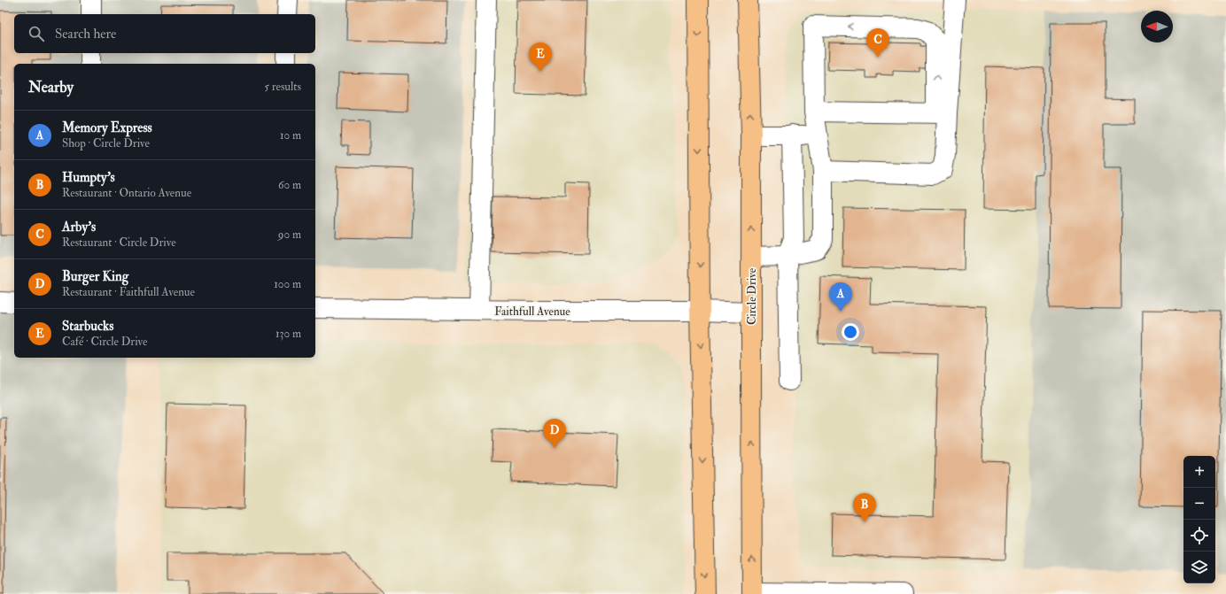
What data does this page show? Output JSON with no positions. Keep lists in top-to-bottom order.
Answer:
{
  "streets": {
    "highway": ["Circle Drive"],
    "street": ["Faithfull Avenue"]
  },
  "crossings": [
    ["Circle Drive", "Faithfull Avenue"]
  ],
  "north": "left",
  "page": {
    "search": "Search here",
    "pins": [
      "C",
      "E",
      "A",
      "D",
      "B"
    ],
    "heading": ["Nearby", "5 results"],
    "list": [
      {
        "mark": "A",
        "name": "Memory Express",
        "note": "Shop · Circle Drive",
        "value": "10 m"
      },
      {
        "mark": "B",
        "name": "Humpty's",
        "note": "Restaurant · Ontario Avenue",
        "value": "60 m"
      },
      {
        "mark": "C",
        "name": "Arby's",
        "note": "Restaurant · Circle Drive",
        "value": "90 m"
      },
      {
        "mark": "D",
        "name": "Burger King",
        "note": "Restaurant · Faithfull Avenue",
        "value": "100 m"
      },
      {
        "mark": "E",
        "name": "Starbucks",
        "note": "Café · Circle Drive",
        "value": "130 m"
      }
    ],
    "map_buttons": ["+", "−"]
  }
}
